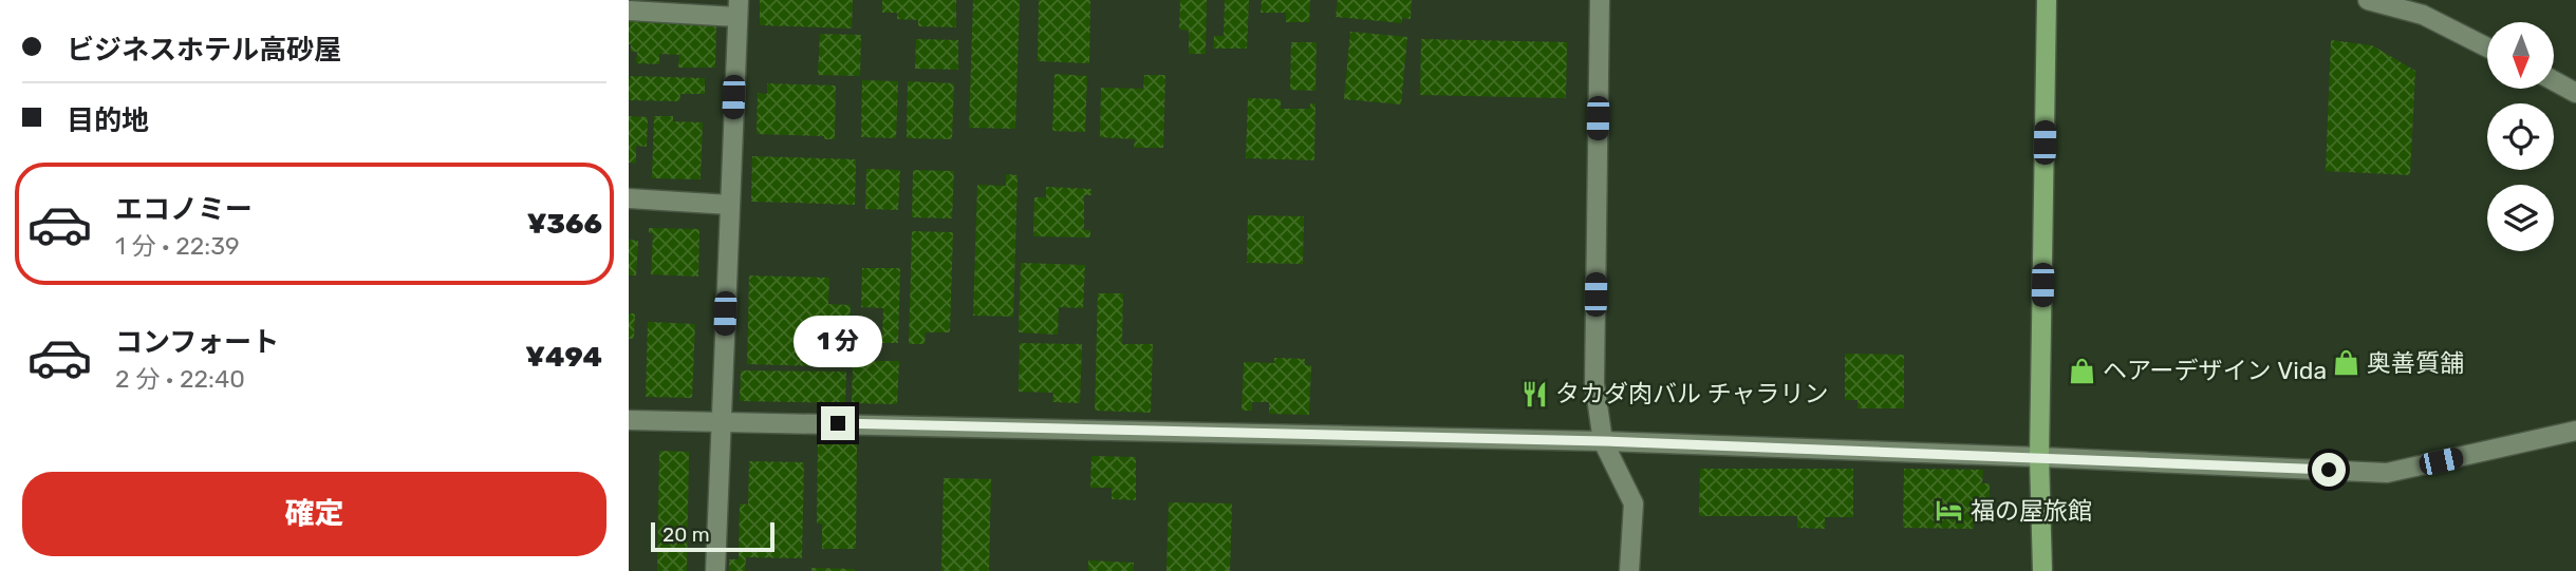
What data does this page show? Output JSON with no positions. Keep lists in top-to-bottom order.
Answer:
{
  "places": {
    "shop": ["奥善質舗", "ヘアーデザイン Vida"],
    "restaurant": ["タカダ肉バル チャラリン"],
    "hotel": ["福の屋旅館"]
  },
  "scale_bar": "20 m",
  "north": "bottom",
  "page": {
    "banner": ["ビジネスホテル高砂屋", "目的地"],
    "list": [
      {
        "name": "エコノミー",
        "note": "1 分 · 22:39",
        "value": "¥366"
      },
      {
        "name": "コンフォート",
        "note": "2 分 · 22:40",
        "value": "¥494"
      }
    ],
    "bubble": "1 分",
    "buttons": "確定",
    "scale": "20 m"
  }
}
